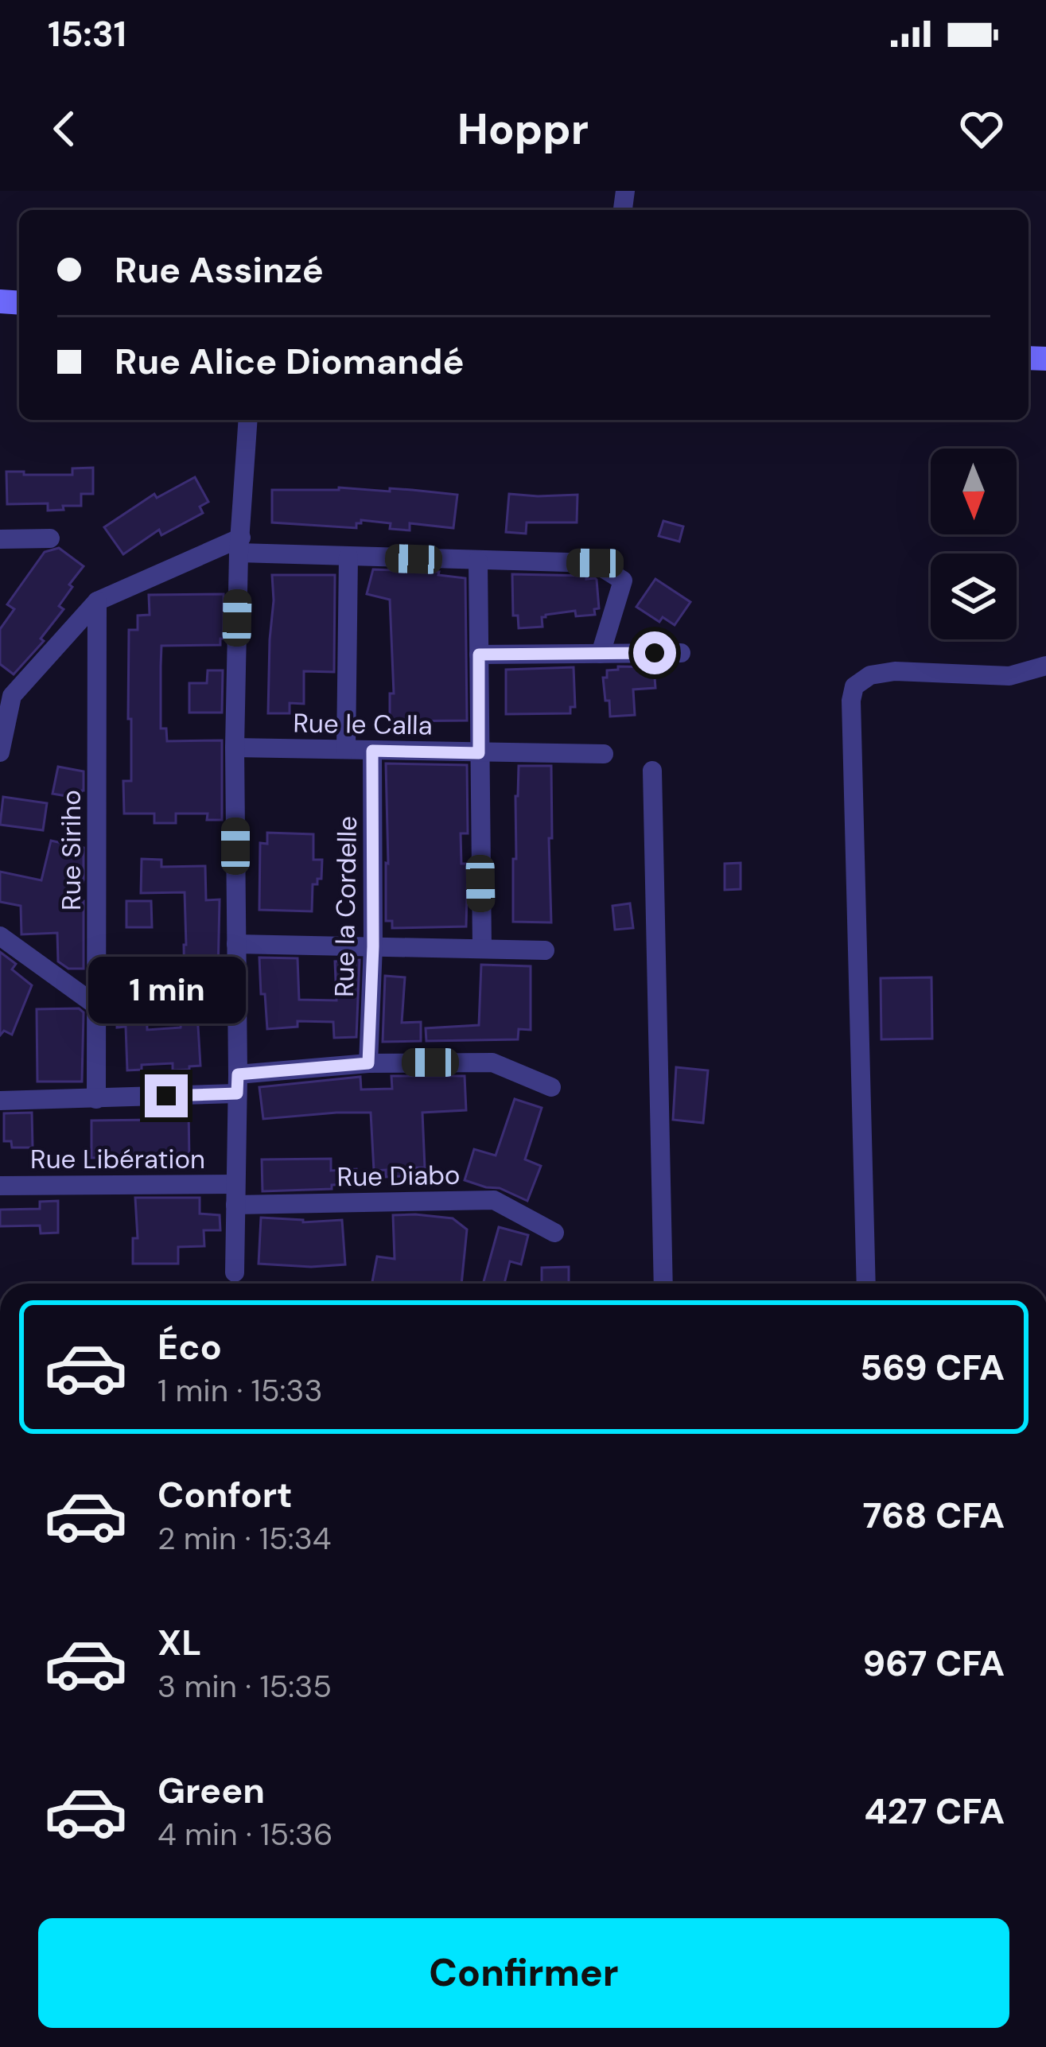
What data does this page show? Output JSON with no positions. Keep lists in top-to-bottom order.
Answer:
{
  "streets": {
    "street": [
      "Rue le Calla",
      "Rue Siriho",
      "Rue la Cordelle",
      "Rue Libération",
      "Rue Diabo"
    ]
  },
  "crossings": [
    ["Rue le Calla", "Rue la Cordelle"]
  ],
  "north": "bottom",
  "page": {
    "status": "15:31",
    "header": "Hoppr",
    "banner": ["Rue Assinzé", "Rue Alice Diomandé"],
    "bubble": "1 min",
    "list": [
      {
        "name": "Éco",
        "note": "1 min · 15:33",
        "value": "569 CFA"
      },
      {
        "name": "Confort",
        "note": "2 min · 15:34",
        "value": "768 CFA"
      },
      {
        "name": "XL",
        "note": "3 min · 15:35",
        "value": "967 CFA"
      },
      {
        "name": "Green",
        "note": "4 min · 15:36",
        "value": "427 CFA"
      }
    ],
    "buttons": "Confirmer"
  }
}
